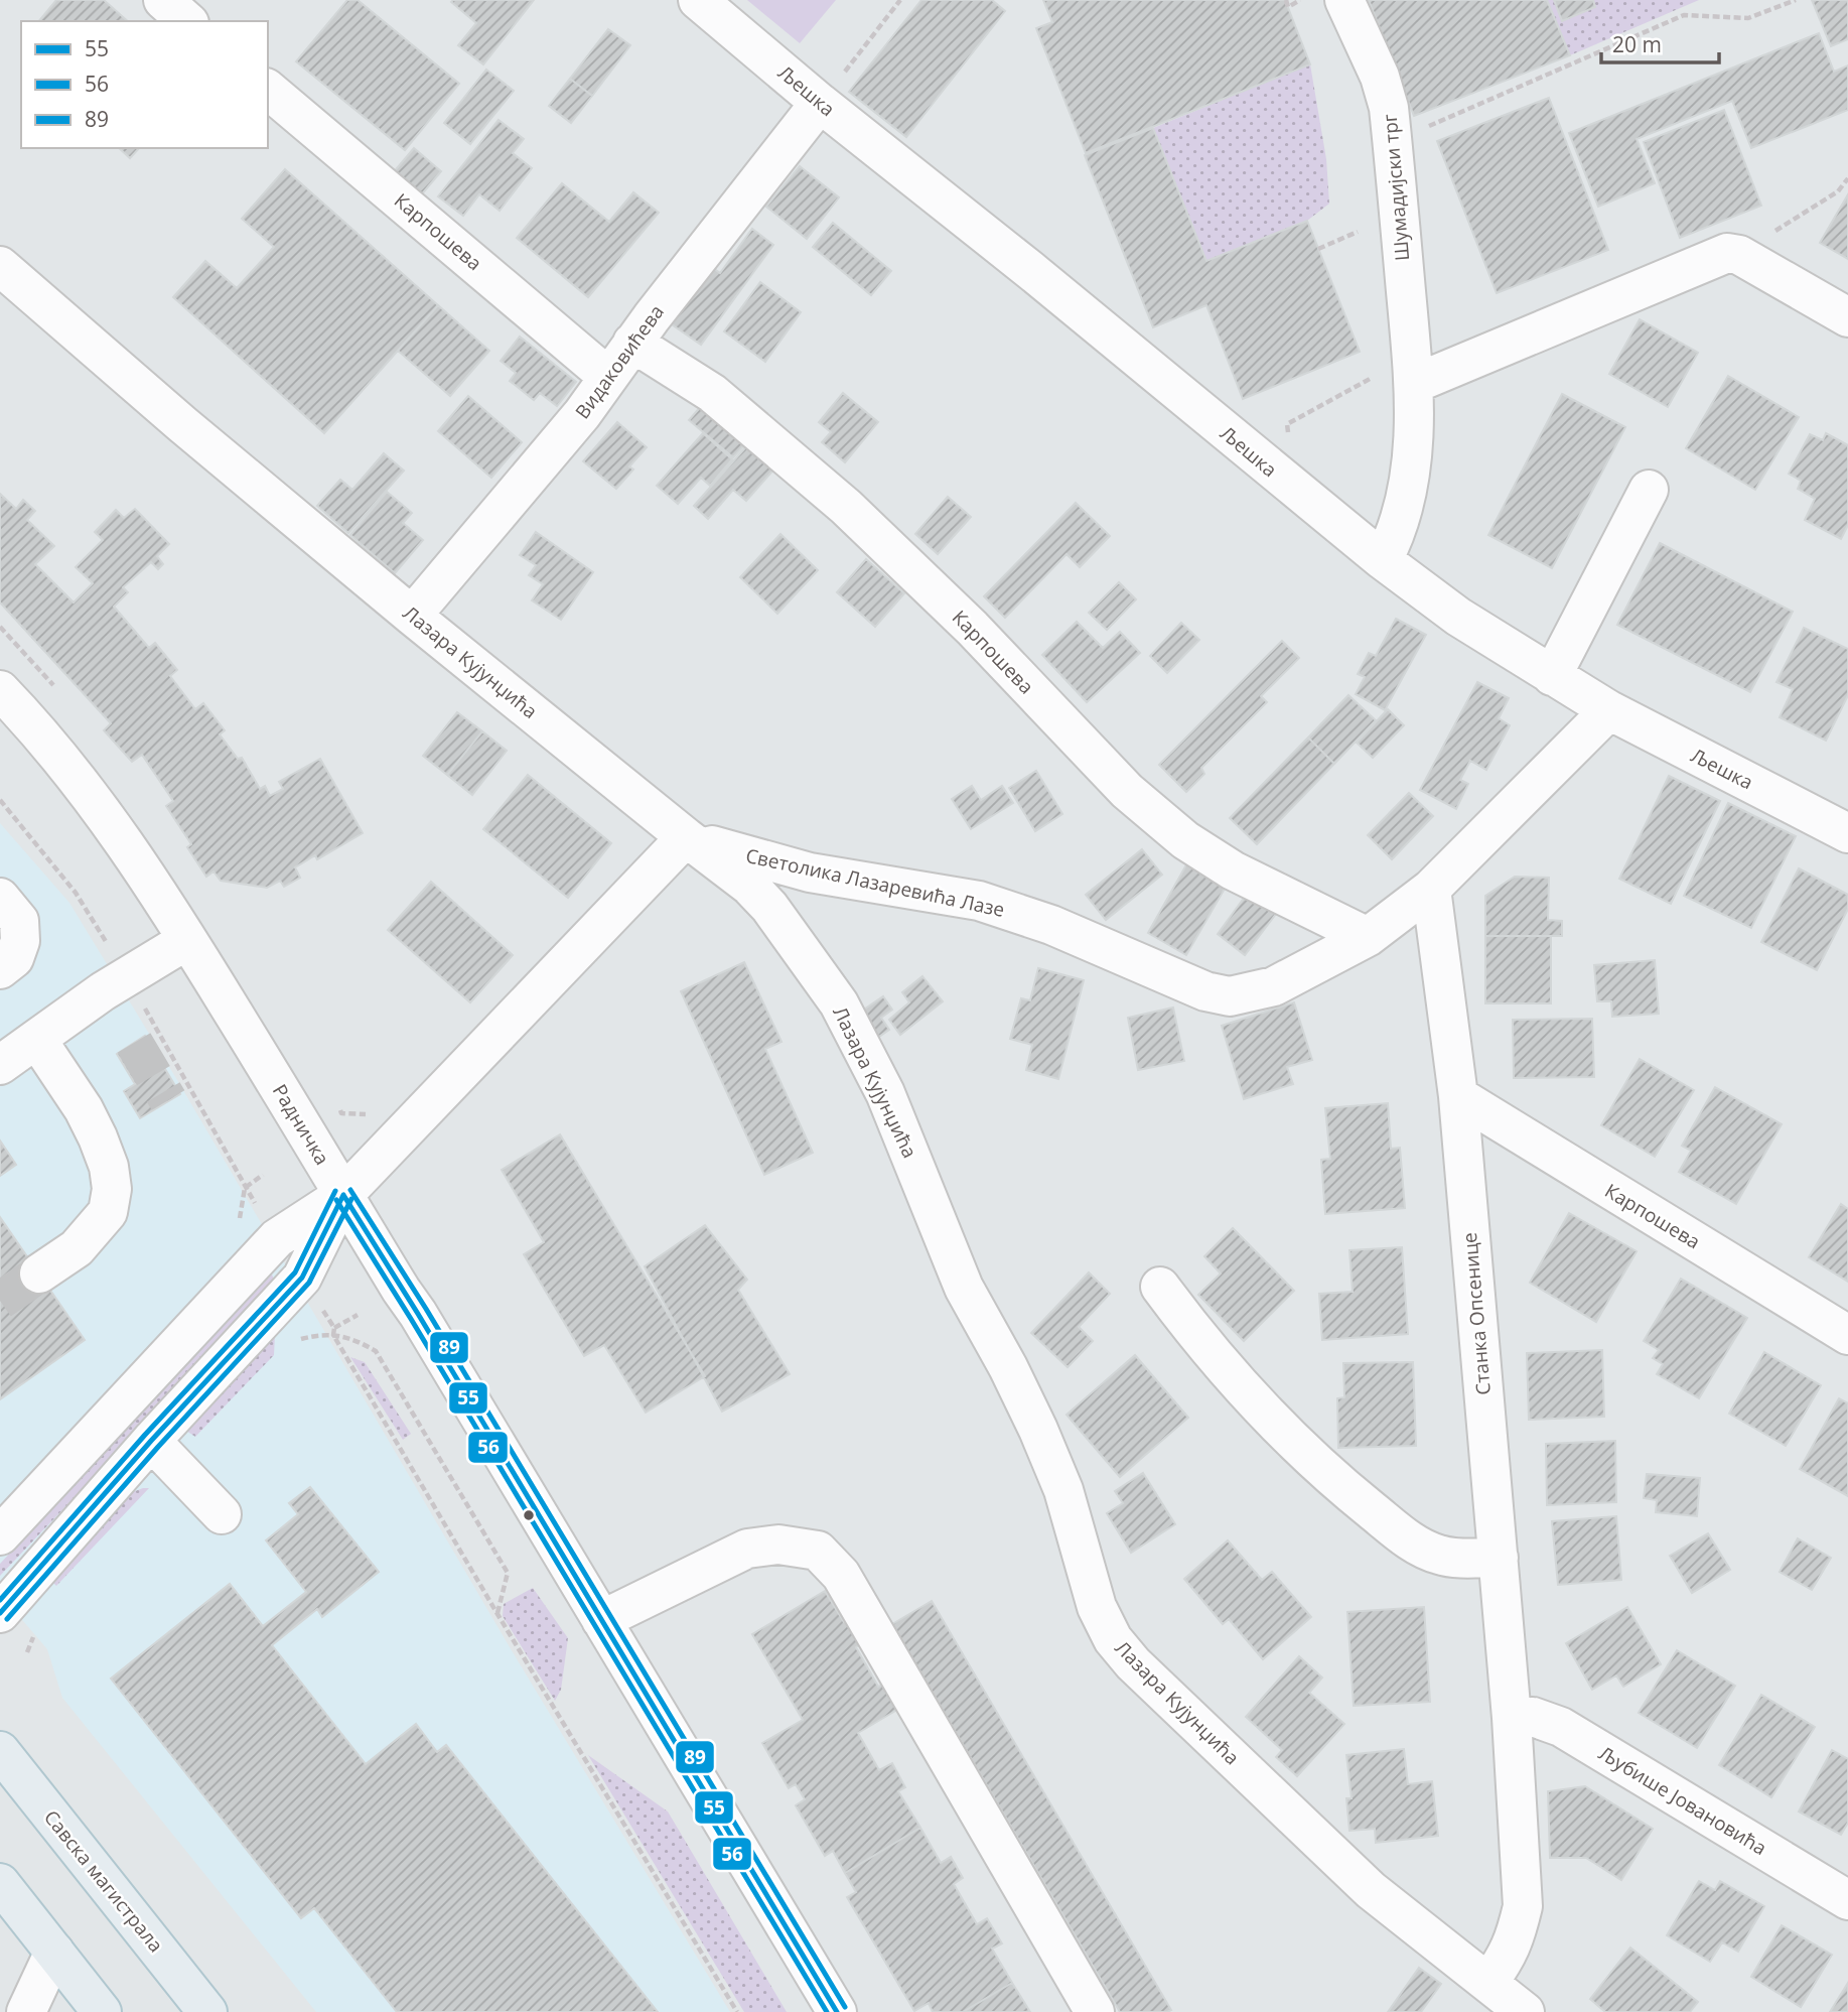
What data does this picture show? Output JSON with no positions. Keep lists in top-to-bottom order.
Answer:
{
  "streets": {
    "main road": ["Савска магистрала"],
    "street": [
      "Љешка",
      "Шумадијски трг",
      "Карпошева",
      "Видаковићева",
      "Лазара Кујунџића",
      "Светолика Лазаревића Лазе",
      "Радничка",
      "Станка Опсенице",
      "Љубише Јовановића"
    ]
  },
  "crossings": [
    ["Љешка", "Шумадијски трг"],
    ["Љешка", "Видаковићева"],
    ["Карпошева", "Видаковићева"],
    ["Карпошева", "Светолика Лазаревића Лазе"],
    ["Карпошева", "Станка Опсенице"],
    ["Видаковићева", "Лазара Кујунџића"],
    ["Лазара Кујунџића", "Светолика Лазаревића Лазе"],
    ["Лазара Кујунџића", "Станка Опсенице"],
    ["Светолика Лазаревића Лазе", "Станка Опсенице"],
    ["Станка Опсенице", "Љубише Јовановића"]
  ],
  "lines": ["transit line 89", "transit line 55", "transit line 56"],
  "legend": ["55", "56", "89"],
  "scale_bar": "20 m"
}
